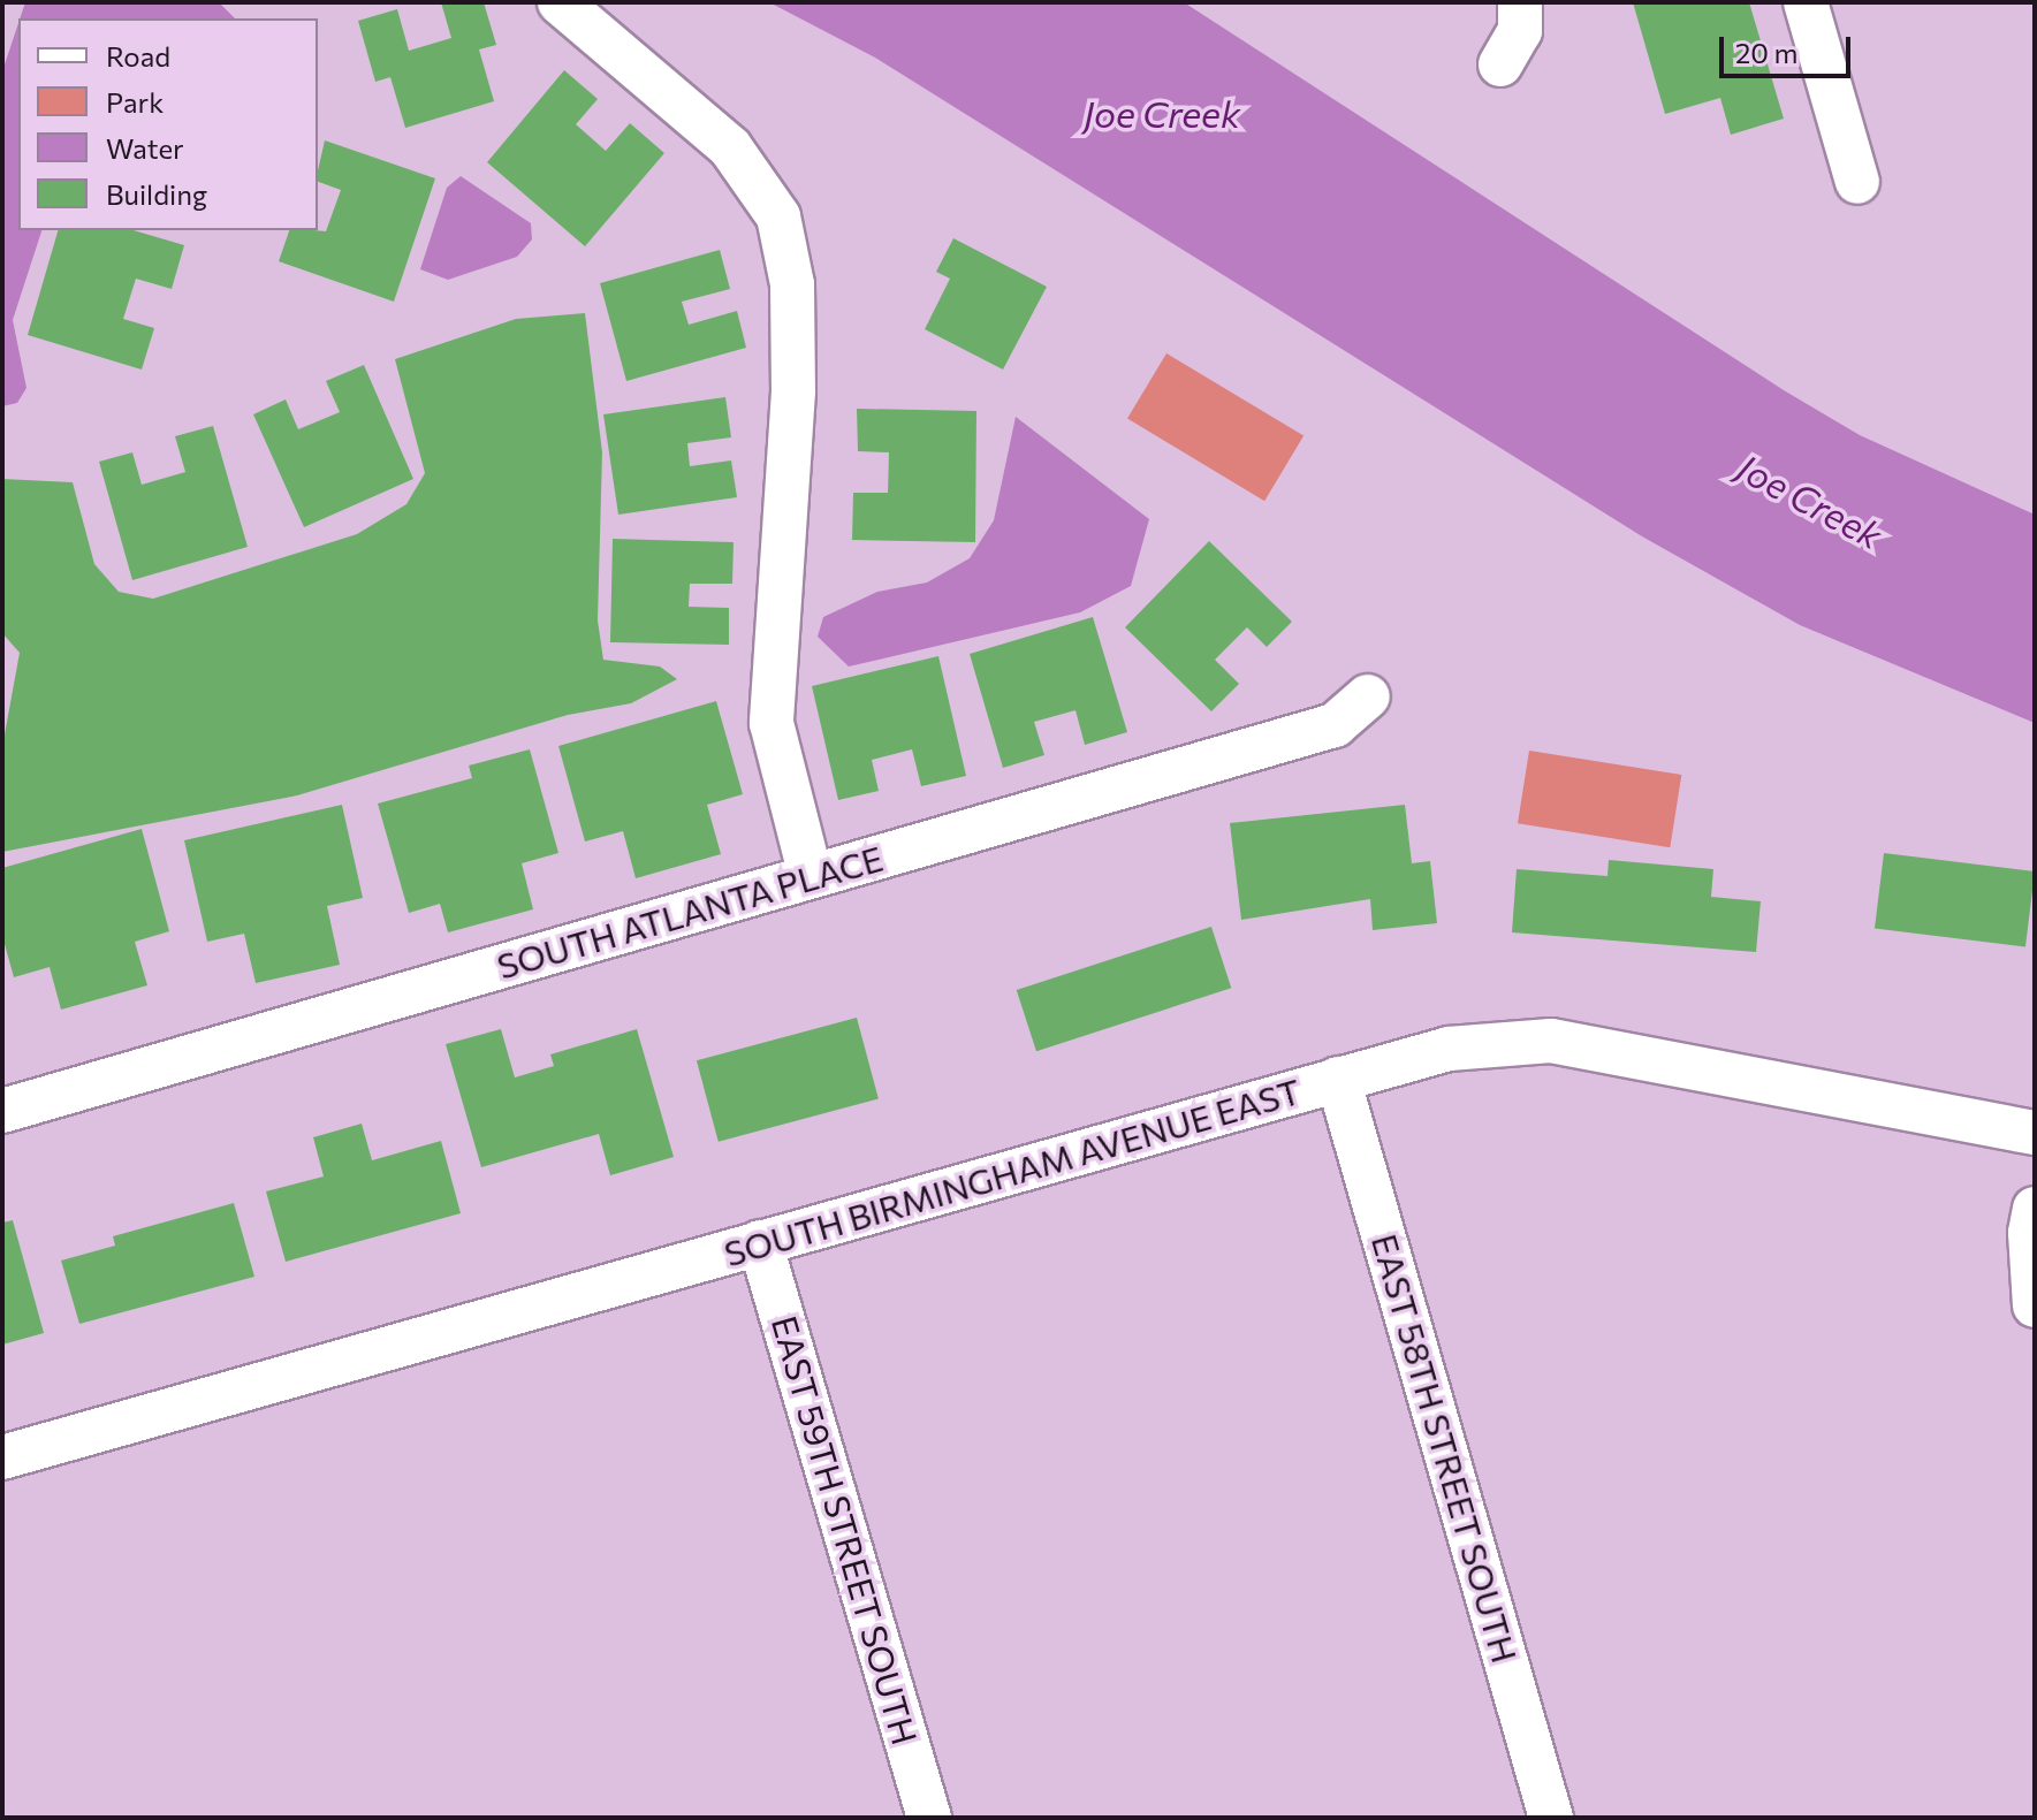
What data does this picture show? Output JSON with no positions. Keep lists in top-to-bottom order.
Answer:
{
  "streets": {
    "street": [
      "SOUTH ATLANTA PLACE",
      "SOUTH BIRMINGHAM AVENUE EAST",
      "EAST 58TH STREET SOUTH",
      "EAST 59TH STREET SOUTH"
    ]
  },
  "crossings": [
    ["SOUTH BIRMINGHAM AVENUE EAST", "EAST 58TH STREET SOUTH"],
    ["SOUTH BIRMINGHAM AVENUE EAST", "EAST 59TH STREET SOUTH"]
  ],
  "water": ["Joe Creek"],
  "legend": [
    "Road",
    "Park",
    "Water",
    "Building"
  ],
  "scale_bar": "20 m"
}
